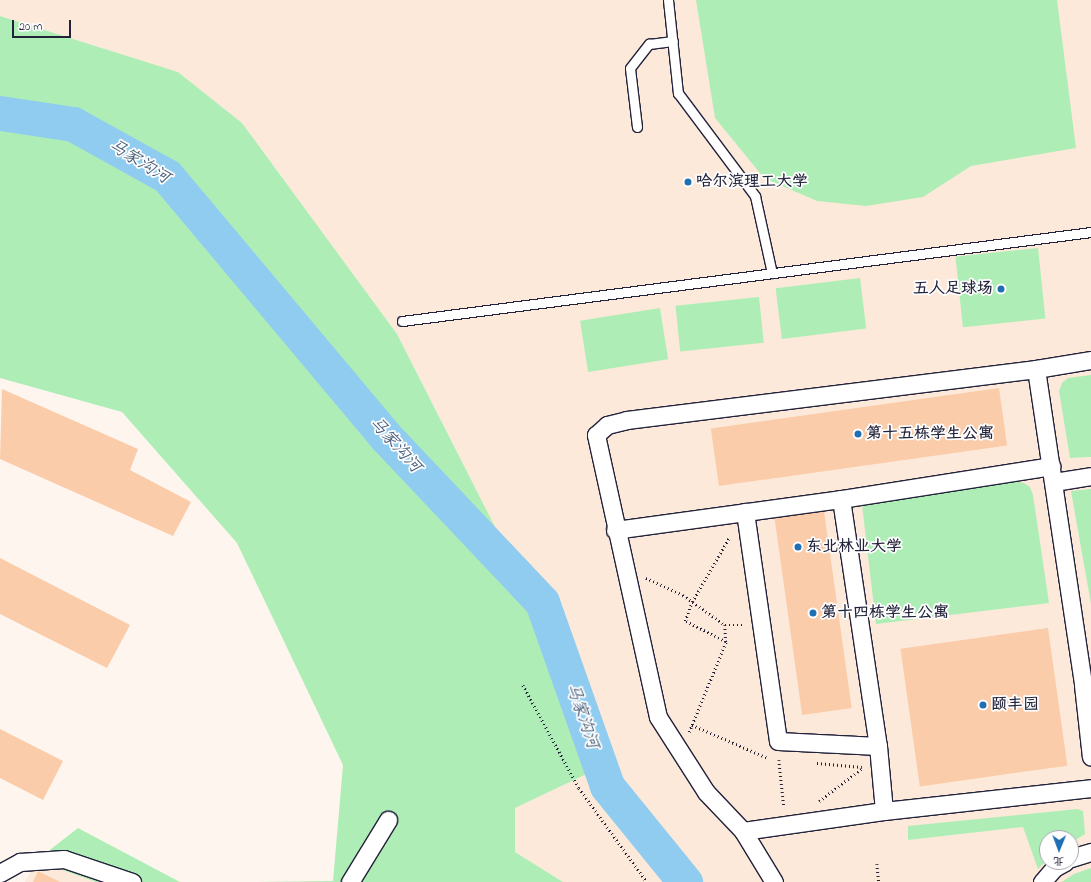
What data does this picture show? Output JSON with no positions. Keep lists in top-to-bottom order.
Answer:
{
  "water": ["马家沟河"],
  "places": [
    "哈尔滨理工大学",
    "五人足球场",
    "第十五栋学生公寓",
    "东北林业大学",
    "第十四栋学生公寓",
    "颐丰园"
  ],
  "scale_bar": "20 m",
  "north": "bottom"
}
